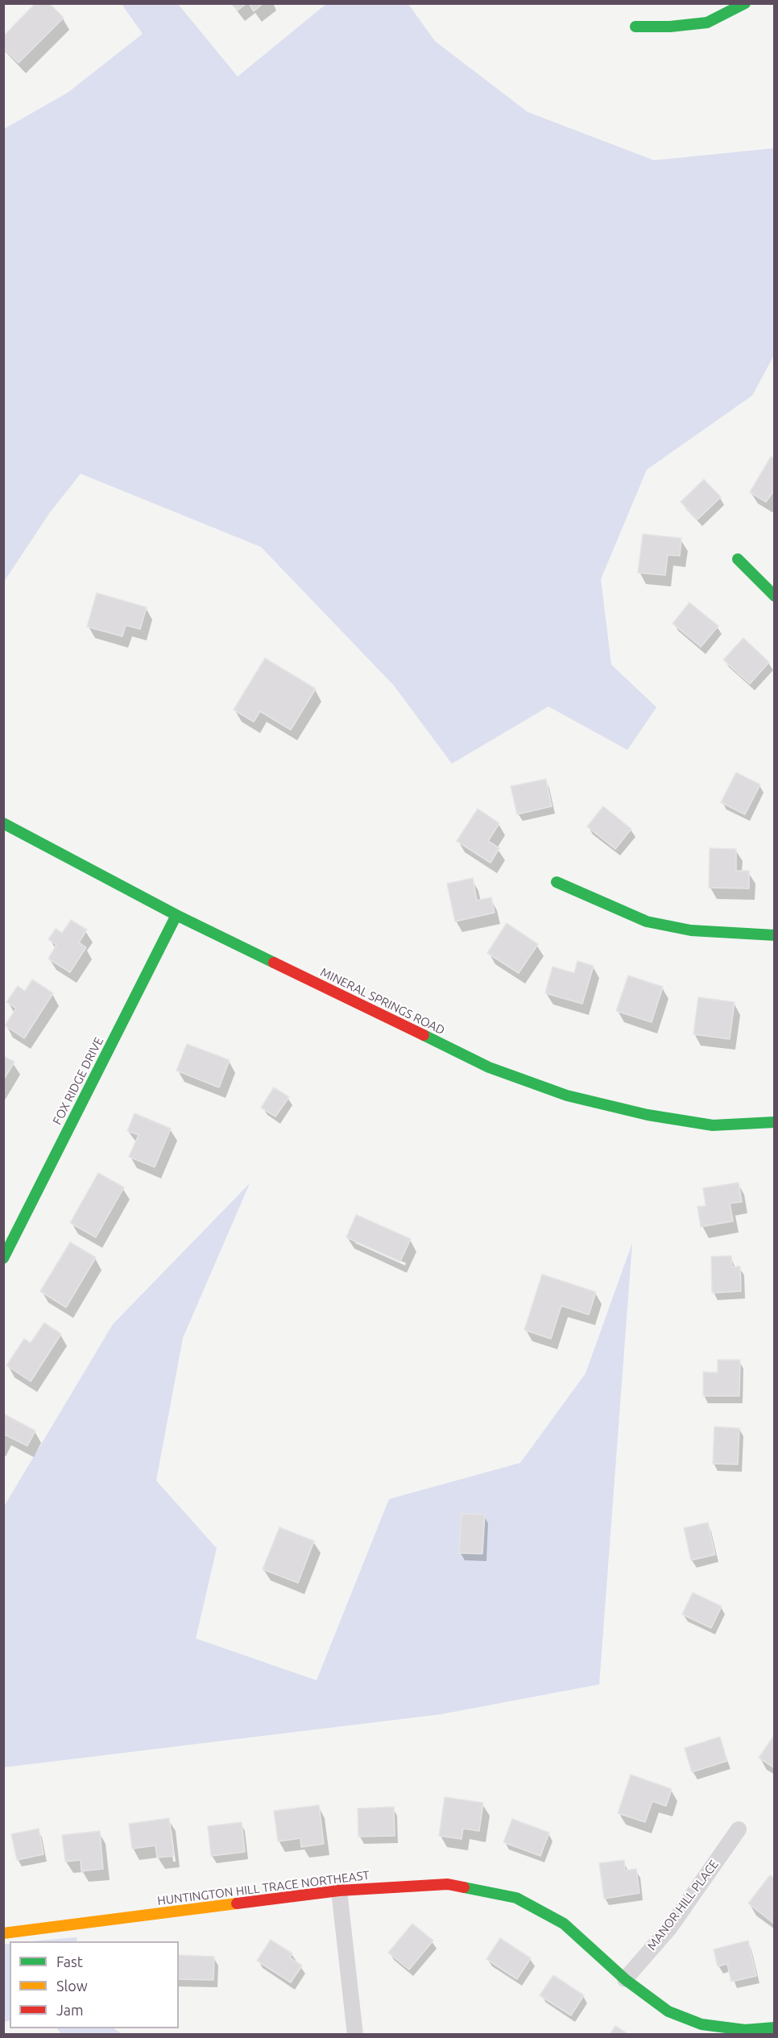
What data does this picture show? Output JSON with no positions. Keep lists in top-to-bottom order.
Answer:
{
  "streets": {
    "street": [
      "MINERAL SPRINGS ROAD",
      "FOX RIDGE DRIVE",
      "HUNTINGTON HILL TRACE NORTHEAST",
      "MANOR HILL PLACE"
    ]
  },
  "crossings": [
    ["MINERAL SPRINGS ROAD", "FOX RIDGE DRIVE"],
    ["HUNTINGTON HILL TRACE NORTHEAST", "MANOR HILL PLACE"]
  ],
  "legend": ["Fast", "Slow", "Jam"]
}
